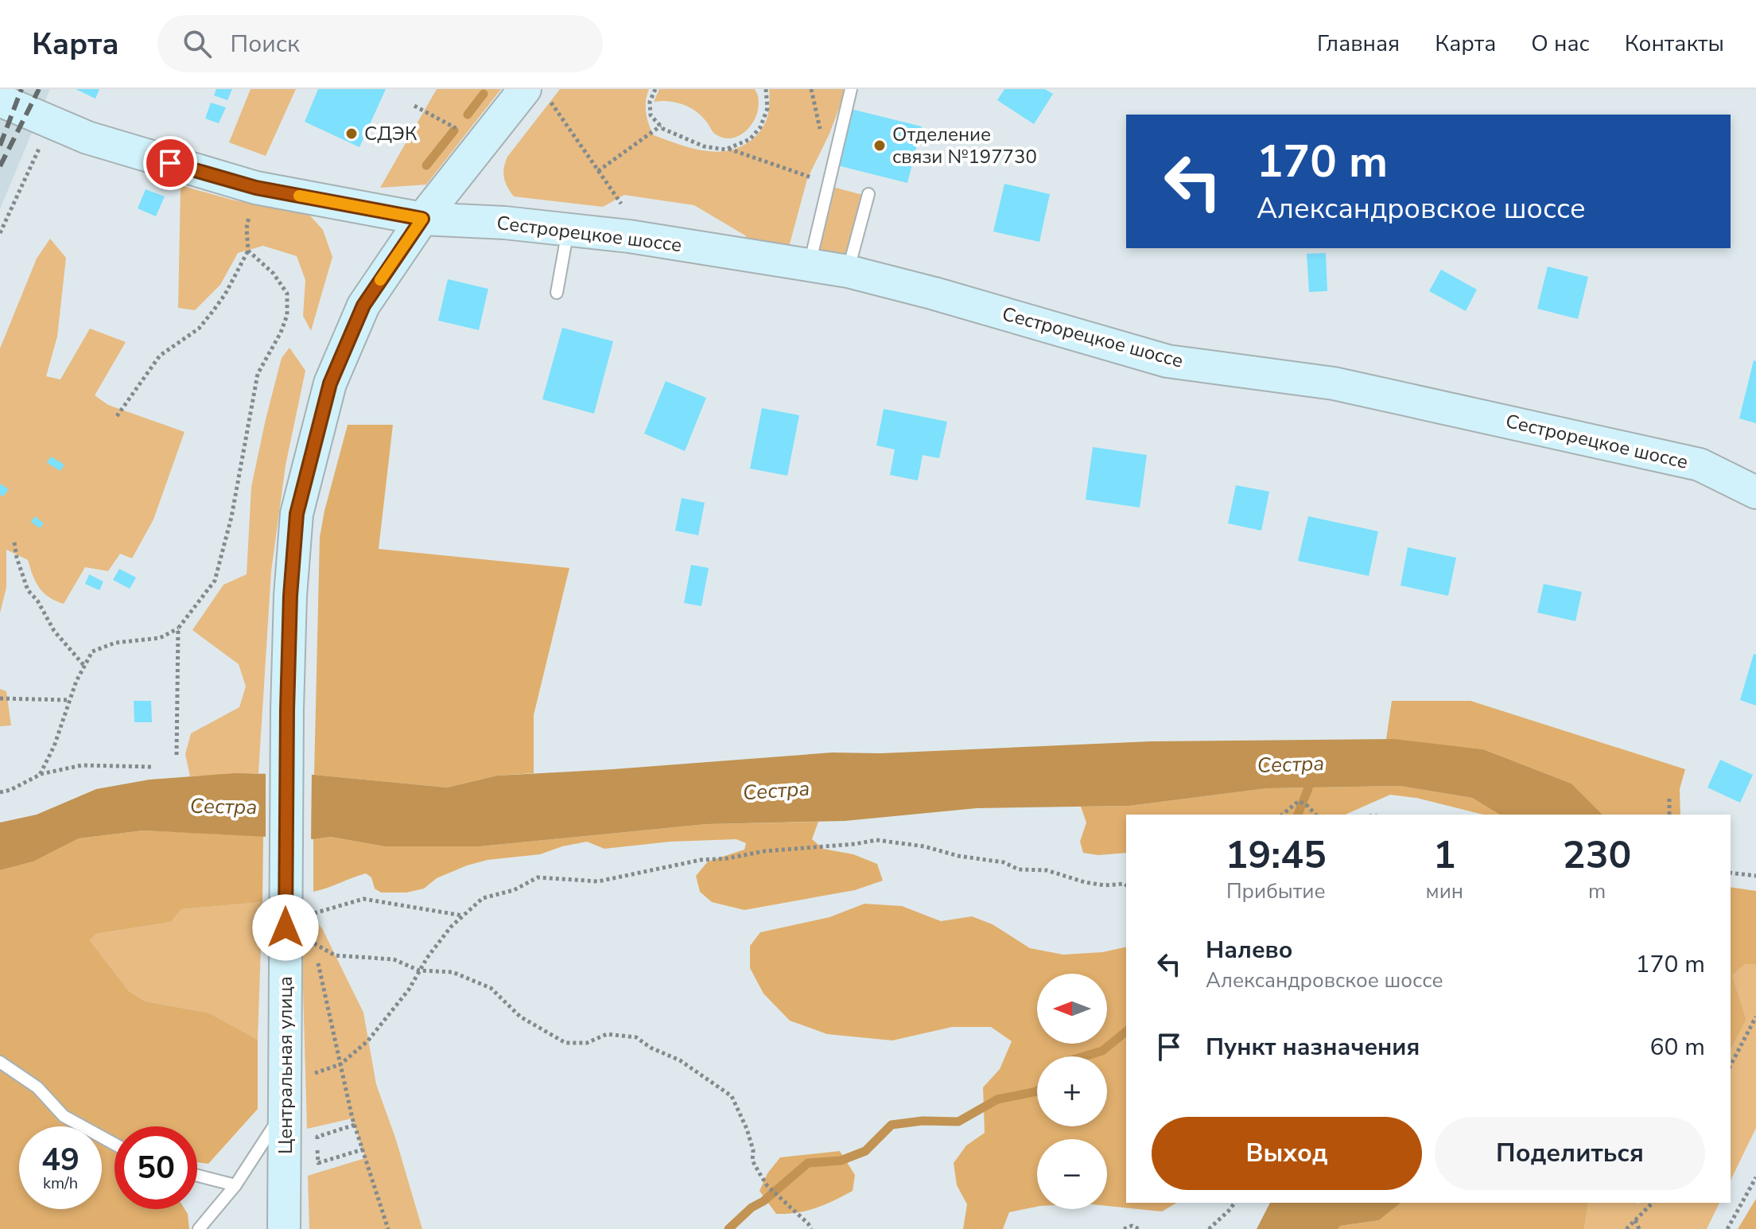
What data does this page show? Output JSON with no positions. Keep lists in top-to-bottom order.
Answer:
{
  "streets": {
    "street": ["Сестрорецкое шоссе", "Центральная улица"]
  },
  "crossings": [
    ["Сестрорецкое шоссе", "Центральная улица"]
  ],
  "water": ["Сестра"],
  "places": ["СДЭК", "Отделение связи №197730"],
  "north": "left",
  "page": {
    "header": "Карта",
    "search": "Поиск",
    "nav": [
      "Главная",
      "Карта",
      "О нас",
      "Контакты"
    ],
    "turn": ["170 m", "Александровское шоссе"],
    "eta": [
      "19:45",
      "Прибытие",
      "1",
      "мин",
      "230",
      "m"
    ],
    "list": [
      {
        "name": "Налево",
        "note": "Александровское шоссе",
        "value": "170 m"
      },
      {
        "name": "Пункт назначения",
        "value": "60 m"
      }
    ],
    "map_buttons": ["+", "−"],
    "buttons": ["Выход", "Поделиться"],
    "speed": "49 km/h",
    "limit": "50"
  }
}
